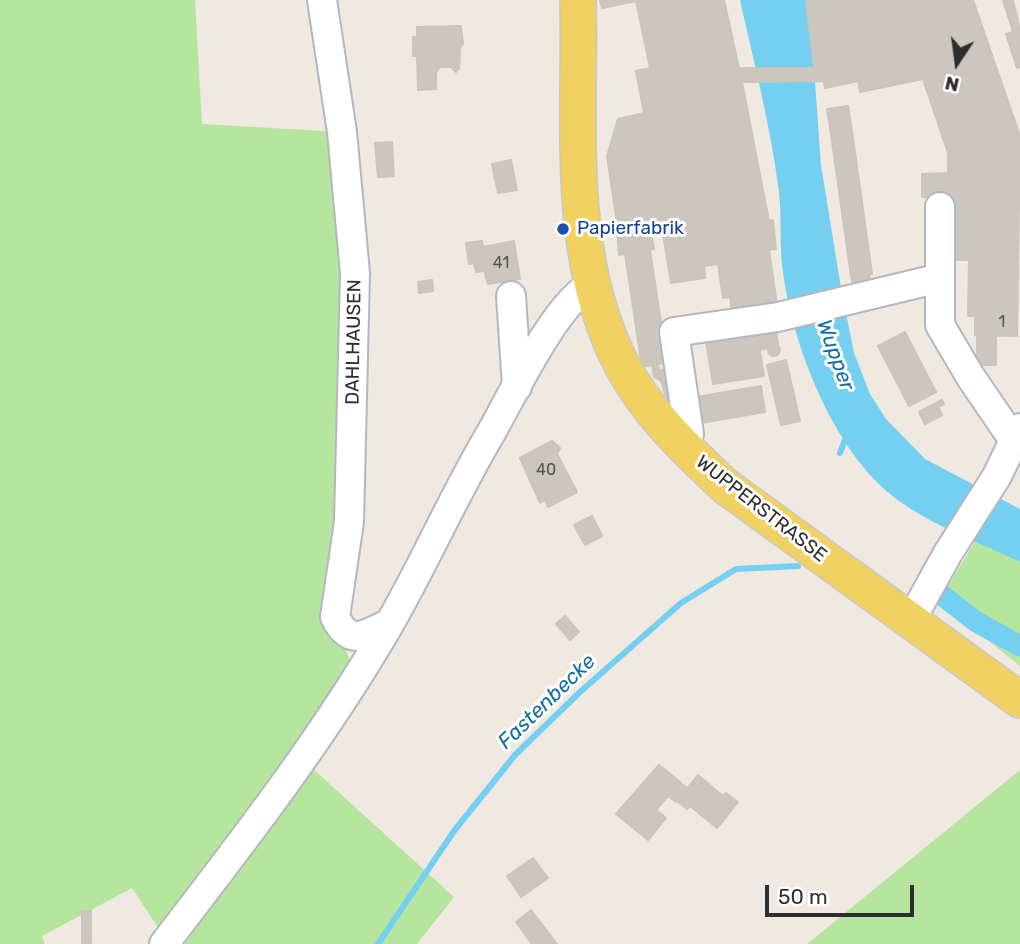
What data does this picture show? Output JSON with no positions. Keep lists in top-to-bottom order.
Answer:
{
  "streets": {
    "main road": ["WUPPERSTRASSE"],
    "street": ["DAHLHAUSEN"]
  },
  "water": ["Wupper", "Fastenbecke"],
  "places": ["Papierfabrik"],
  "house_numbers": ["41", "1", "40"],
  "scale_bar": "50 m",
  "north": "bottom"
}
